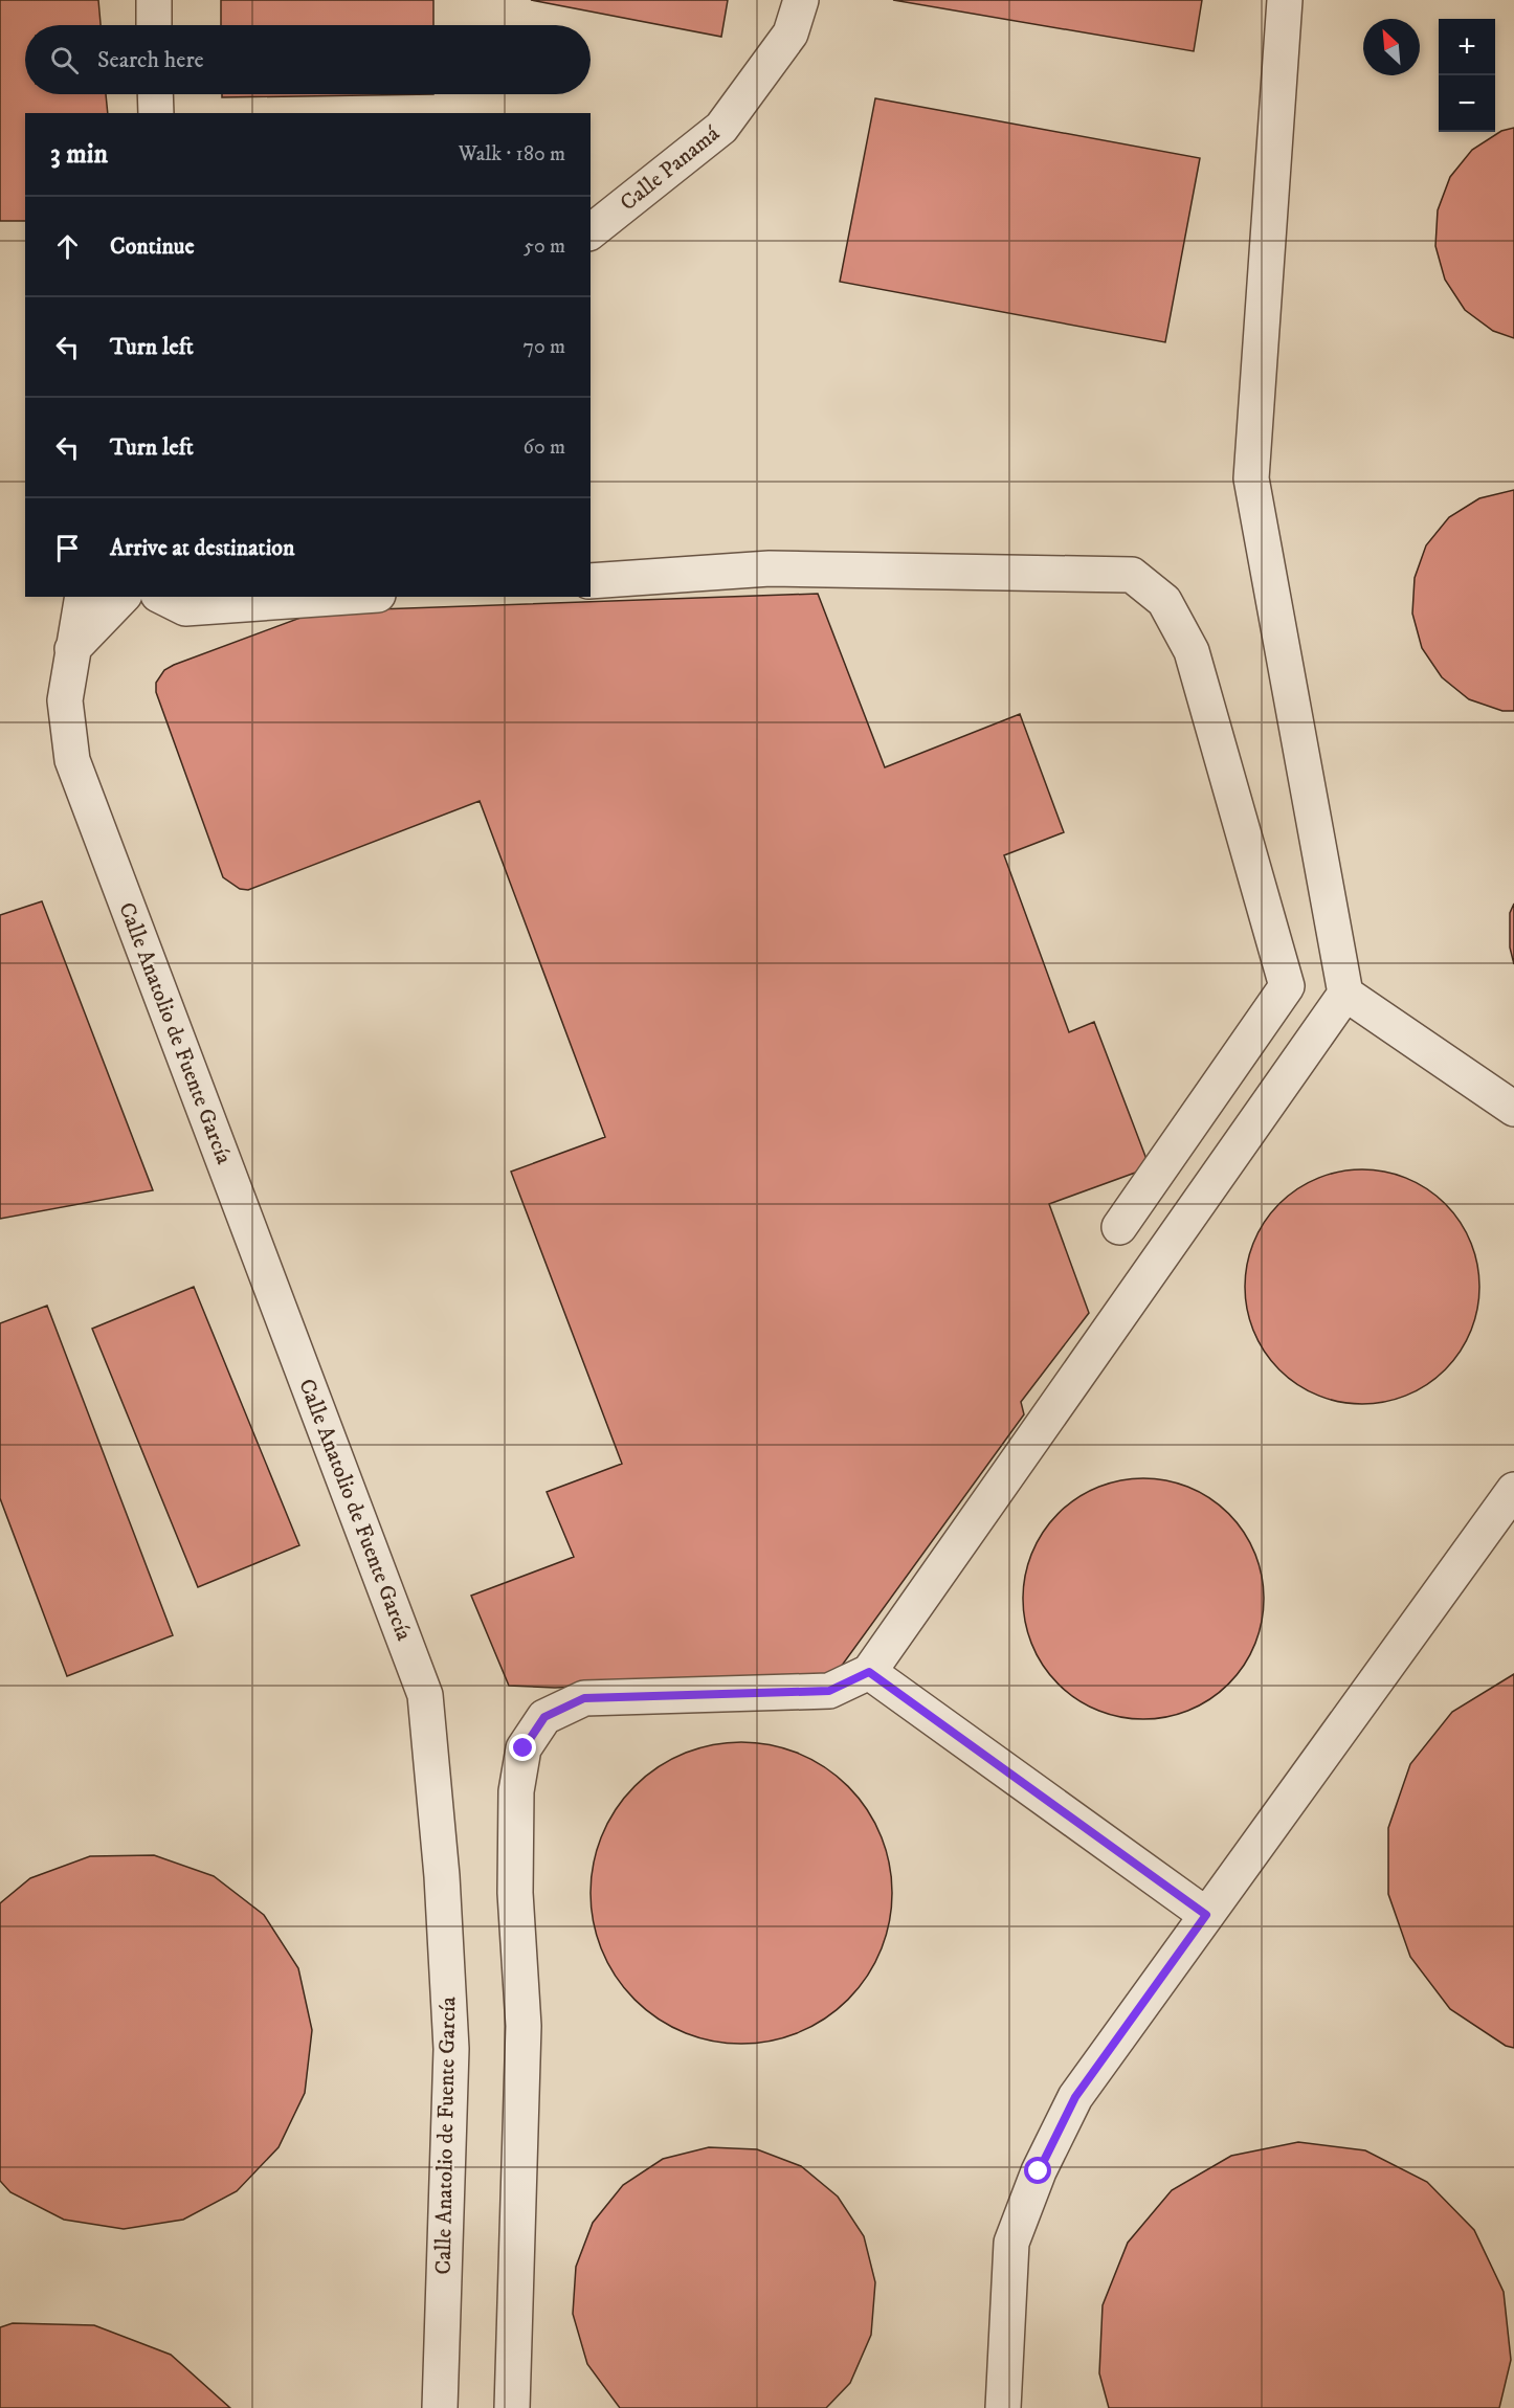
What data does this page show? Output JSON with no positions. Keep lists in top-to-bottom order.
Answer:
{
  "streets": {
    "street": ["Calle Panamá", "Calle Anatolio de Fuente García"]
  },
  "north": "top left",
  "page": {
    "map_buttons": ["+", "−"],
    "search": "Search here",
    "heading": ["3 min", "Walk · 180 m"],
    "list": [
      ["Continue", "50 m"],
      ["Turn left", "70 m"],
      ["Turn left", "60 m"],
      "Arrive at destination"
    ]
  }
}
